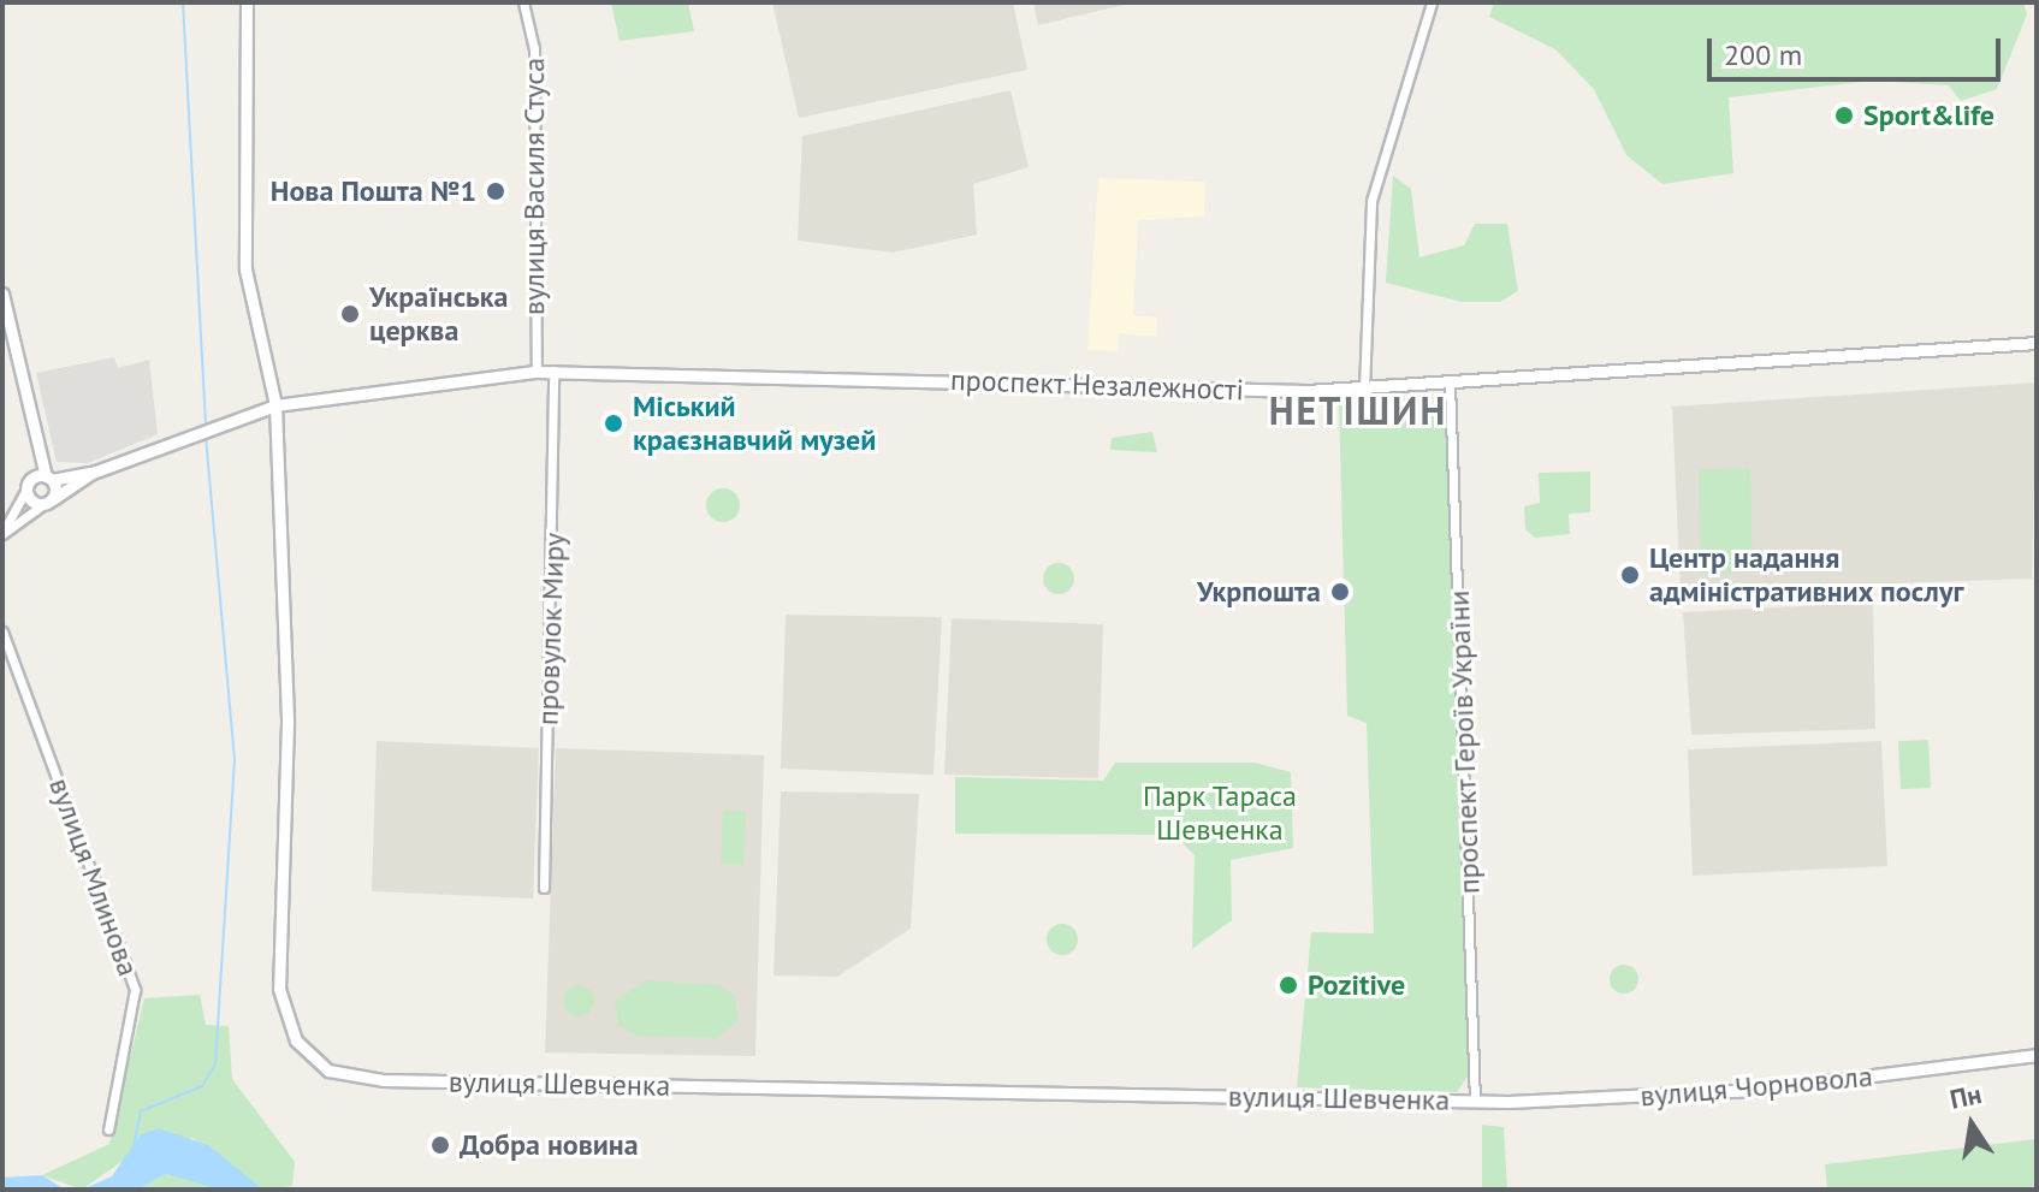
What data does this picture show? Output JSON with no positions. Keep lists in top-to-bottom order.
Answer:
{
  "streets": {
    "street": [
      "вулиця Василя Стуса",
      "проспект Незалежності",
      "провулок Миру",
      "проспект Героїв України",
      "вулиця Млинова",
      "вулиця Шевченка",
      "вулиця Чорновола"
    ]
  },
  "crossings": [
    ["вулиця Василя Стуса", "проспект Незалежності"],
    ["проспект Незалежності", "провулок Миру"],
    ["проспект Незалежності", "проспект Героїв України"],
    ["проспект Незалежності", "вулиця Шевченка"],
    ["проспект Героїв України", "вулиця Шевченка"],
    ["проспект Героїв України", "вулиця Чорновола"],
    ["вулиця Шевченка", "вулиця Чорновола"]
  ],
  "districts": ["НЕТІШИН"],
  "parks": ["Парк Тараса Шевченка"],
  "places": [
    "Sport&life",
    "Нова Пошта №1",
    "Українська церква",
    "Міський краєзнавчий музей",
    "Центр надання адміністративних послуг",
    "Укрпошта",
    "Pozitive",
    "Добра новина"
  ],
  "scale_bar": "200 m",
  "north": "top"
}
